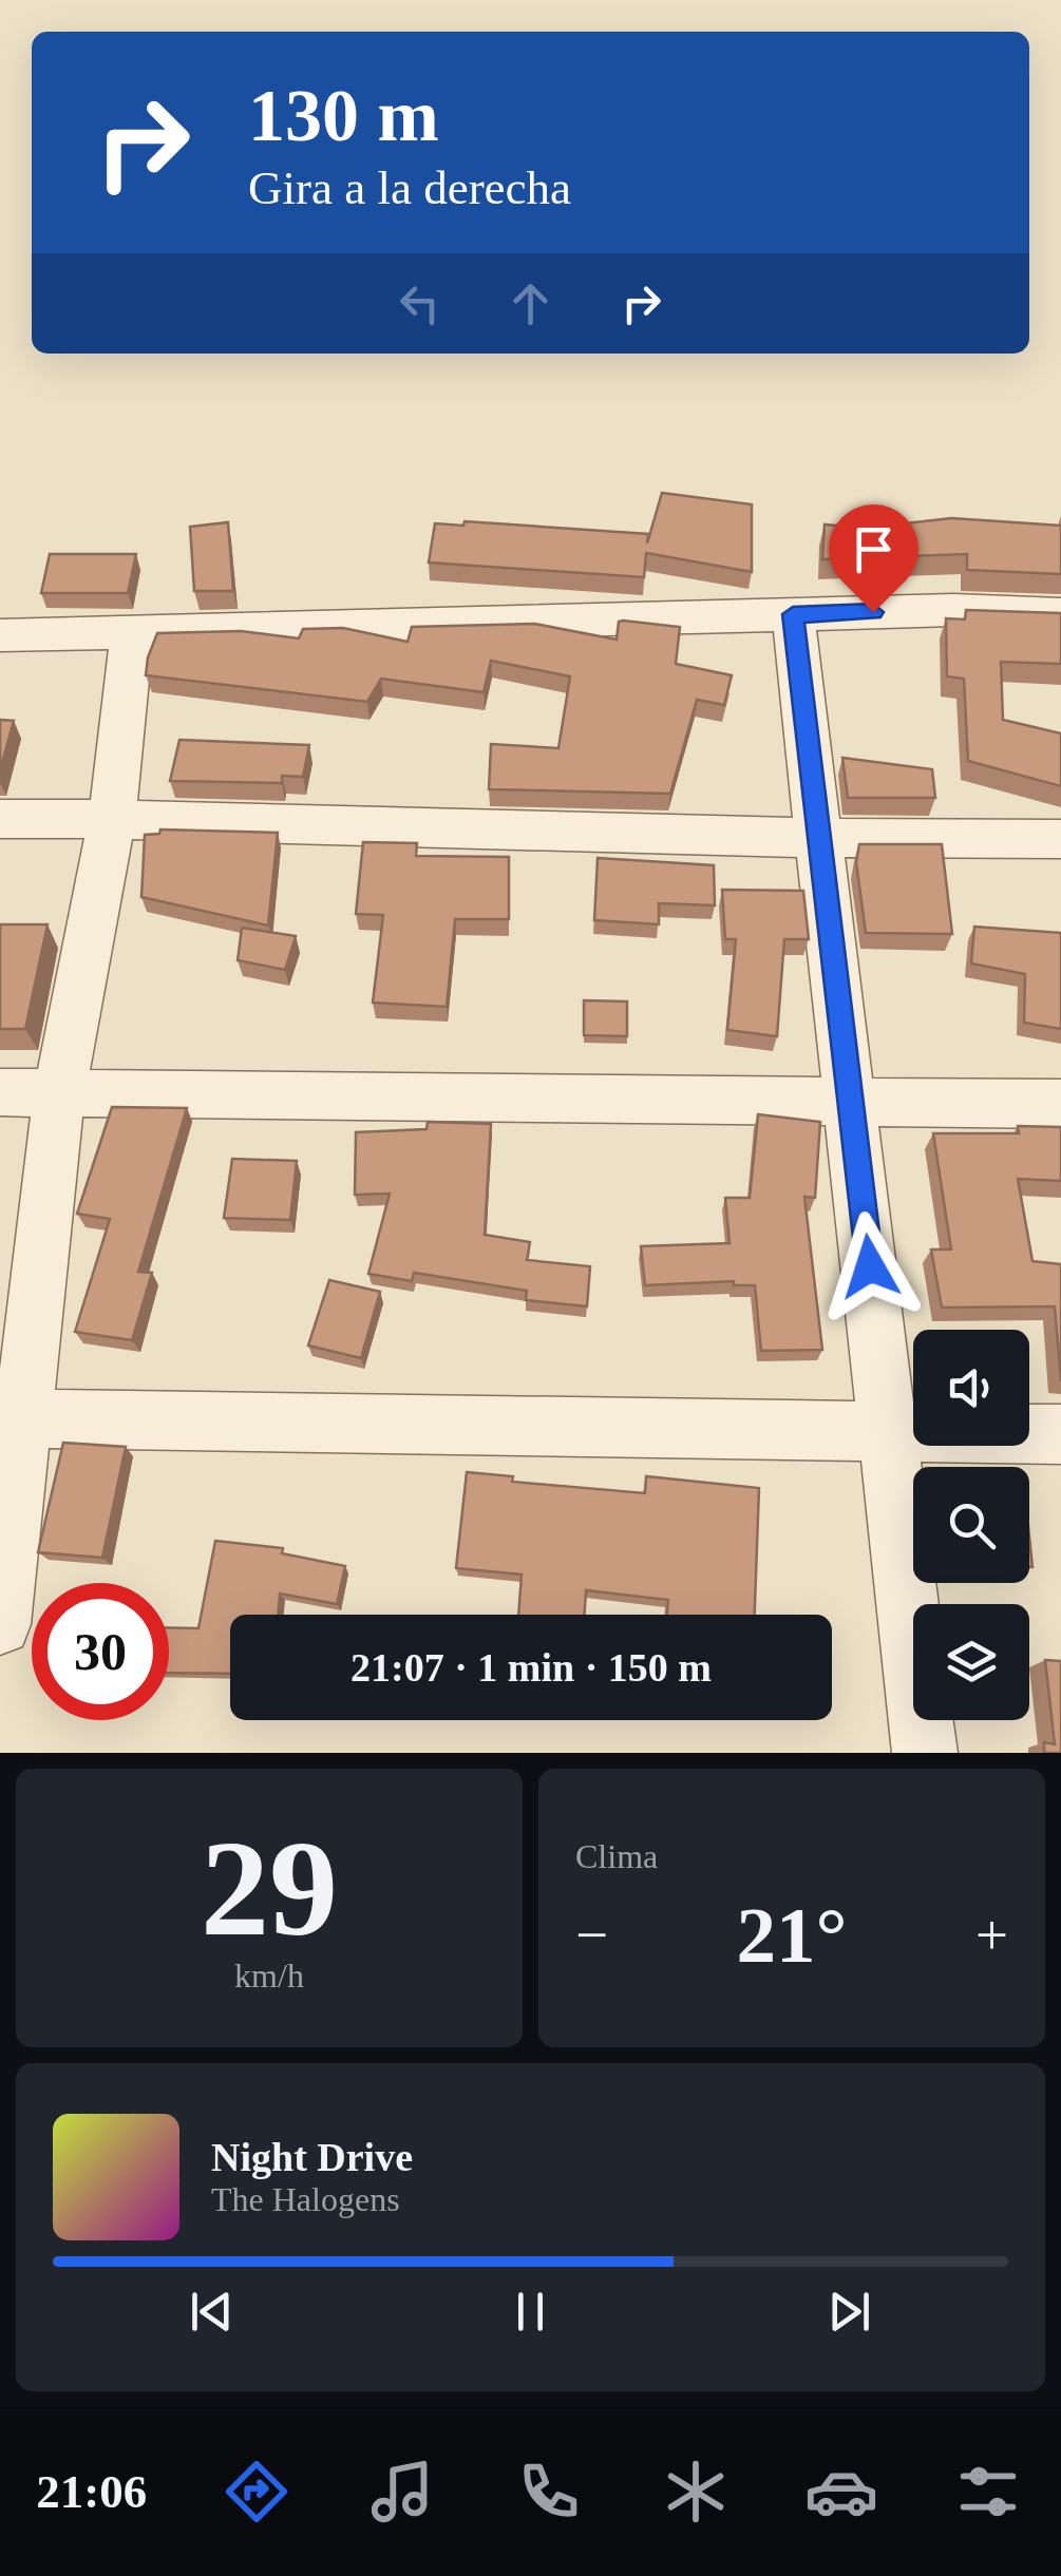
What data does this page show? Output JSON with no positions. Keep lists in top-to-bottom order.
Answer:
{
  "page": {
    "turn": ["130 m", "Gira a la derecha"],
    "limit": "30",
    "trip": "21:07 · 1 min · 150 m",
    "tile": [
      ["29", "km/h"],
      "Clima"
    ],
    "heat": ["−", "21°", "+"],
    "song": ["Night Drive", "The Halogens"],
    "tabs": "21:06"
  }
}
